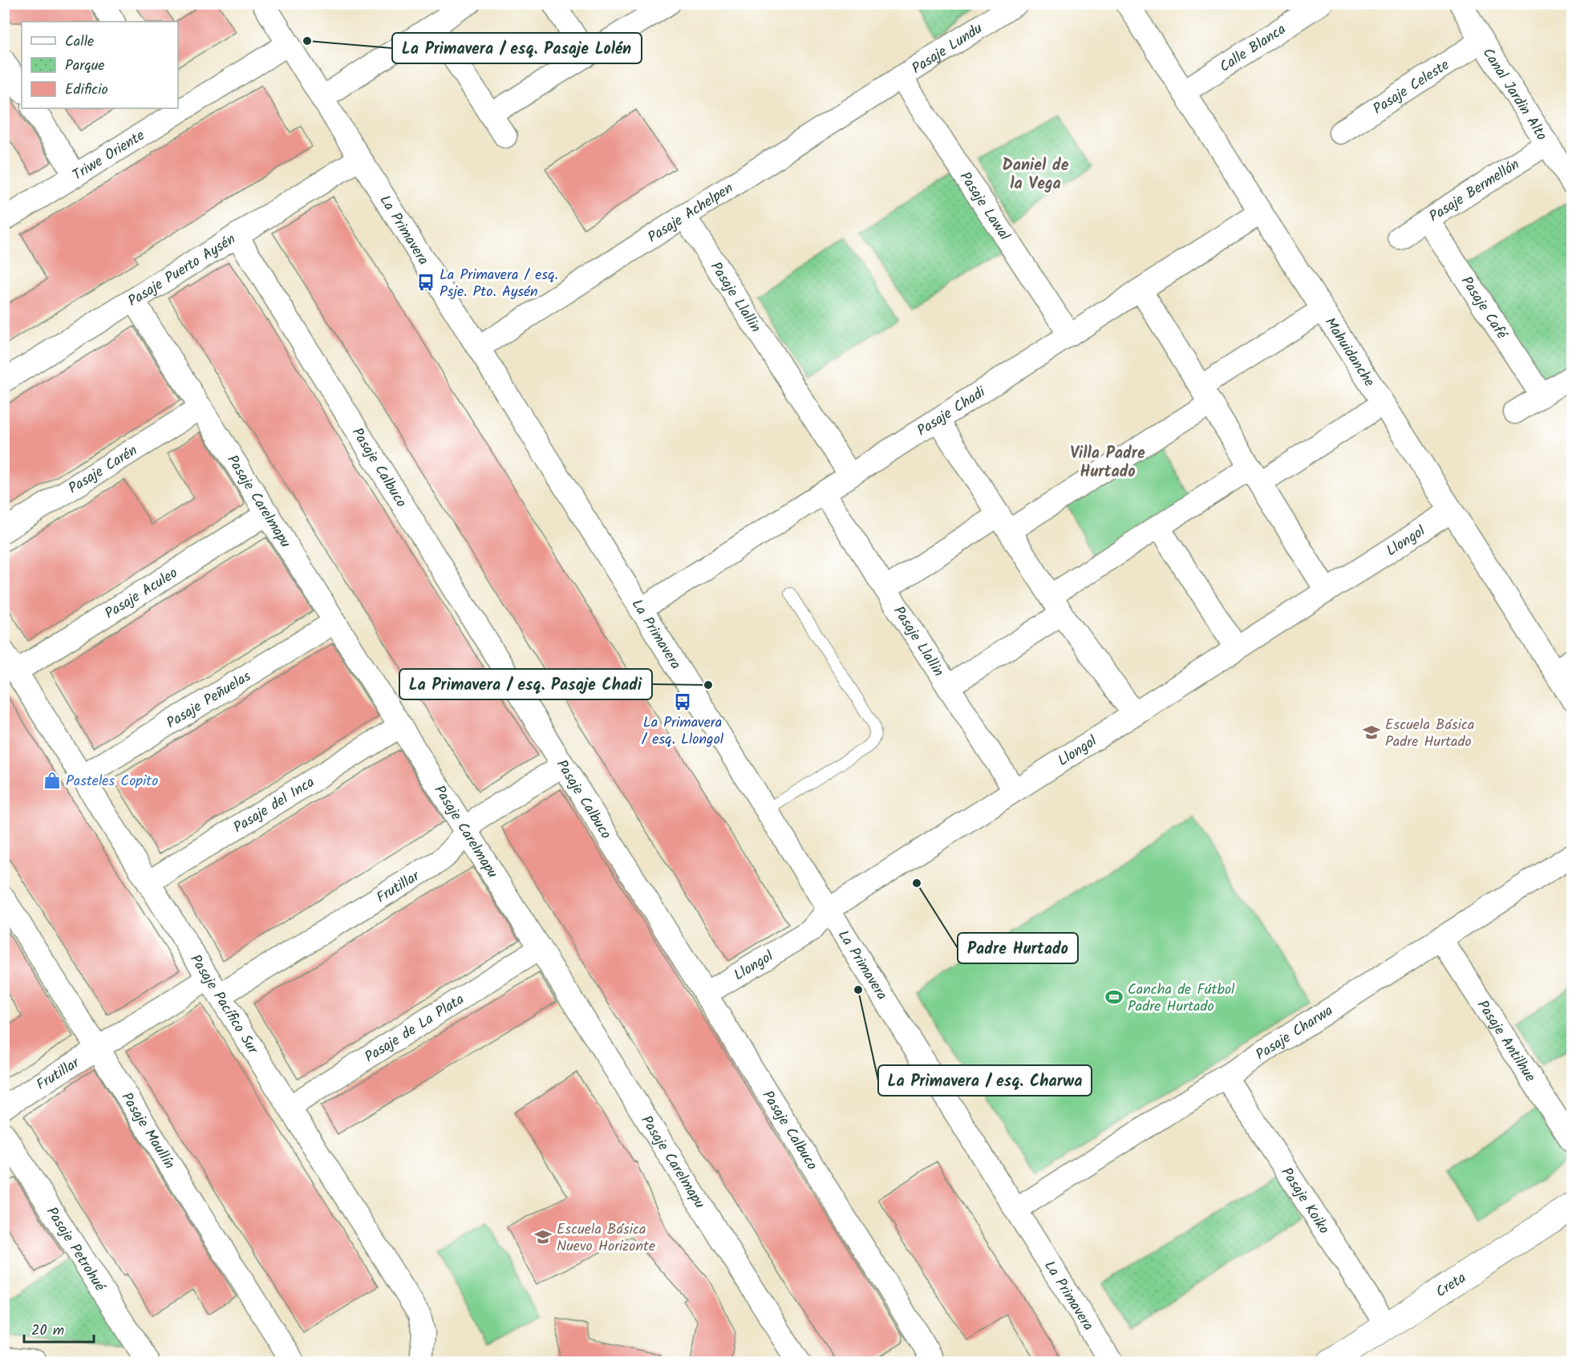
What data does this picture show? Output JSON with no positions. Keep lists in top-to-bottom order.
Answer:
{
  "streets": {
    "street": [
      "Pasaje Lundu",
      "Calle Blanca",
      "Pasaje Celeste",
      "Canal Jardin Alto",
      "Triwe Oriente",
      "Pasaje Bermellón",
      "Pasaje Lawal",
      "Pasaje Achelpen",
      "La Primavera",
      "Pasaje Puerto Aysén",
      "Pasaje Llallin",
      "Pasaje Café",
      "Mahuidanche",
      "Pasaje Chadi",
      "Pasaje Calbuco",
      "Pasaje Carén",
      "Pasaje Carelmapu",
      "Llongol",
      "Pasaje Aculeo",
      "Pasaje Peñuelas",
      "Pasaje del Inca",
      "Frutillar",
      "Pasaje Pacífico Sur",
      "Pasaje de La Plata",
      "Pasaje Charwa",
      "Pasaje Antilhue",
      "Pasaje Maullín",
      "Pasaje Koiko",
      "Pasaje Petrohué",
      "Creta"
    ]
  },
  "crossings": [
    ["Pasaje Lundu", "Pasaje Lawal"],
    ["Pasaje Lundu", "Pasaje Achelpen"],
    ["Calle Blanca", "Mahuidanche"],
    ["Pasaje Celeste", "Canal Jardin Alto"],
    ["Canal Jardin Alto", "Pasaje Bermellón"],
    ["Triwe Oriente", "La Primavera"],
    ["Pasaje Bermellón", "Pasaje Café"],
    ["Pasaje Lawal", "Pasaje Achelpen"],
    ["Pasaje Lawal", "Pasaje Chadi"],
    ["Pasaje Achelpen", "La Primavera"],
    ["Pasaje Achelpen", "Pasaje Llallin"],
    ["La Primavera", "Pasaje Puerto Aysén"],
    ["La Primavera", "Pasaje Chadi"],
    ["La Primavera", "Llongol"],
    ["La Primavera", "Pasaje Charwa"],
    ["Pasaje Puerto Aysén", "Pasaje Calbuco"],
    ["Pasaje Puerto Aysén", "Pasaje Carelmapu"],
    ["Pasaje Llallin", "Pasaje Chadi"],
    ["Pasaje Llallin", "Llongol"],
    ["Mahuidanche", "Pasaje Chadi"],
    ["Mahuidanche", "Llongol"],
    ["Pasaje Calbuco", "Llongol"],
    ["Pasaje Calbuco", "Frutillar"],
    ["Pasaje Carén", "Pasaje Carelmapu"],
    ["Pasaje Carelmapu", "Pasaje Aculeo"],
    ["Pasaje Carelmapu", "Pasaje Peñuelas"],
    ["Pasaje Carelmapu", "Pasaje del Inca"],
    ["Pasaje Carelmapu", "Frutillar"],
    ["Pasaje Carelmapu", "Pasaje de La Plata"],
    ["Pasaje Aculeo", "Pasaje Pacífico Sur"],
    ["Pasaje Peñuelas", "Pasaje Pacífico Sur"],
    ["Pasaje del Inca", "Pasaje Pacífico Sur"],
    ["Frutillar", "Pasaje Pacífico Sur"],
    ["Frutillar", "Pasaje Maullín"],
    ["Pasaje Pacífico Sur", "Pasaje de La Plata"],
    ["Pasaje Charwa", "Pasaje Antilhue"],
    ["Pasaje Charwa", "Pasaje Koiko"],
    ["Pasaje Koiko", "Creta"]
  ],
  "districts": ["Daniel de la Vega", "Villa Padre Hurtado"],
  "places": {
    "other": [
      "La Primavera / esq. Pasaje Lolén",
      "La Primavera / esq. Pasaje Chadi",
      "Padre Hurtado",
      "La Primavera / esq. Charwa"
    ],
    "bus stop": ["La Primavera / esq. Psje. Pto. Aysén", "La Primavera / esq. Llongol"],
    "school or university": ["Escuela Básica Padre Hurtado", "Escuela Básica Nuevo Horizonte"],
    "shop": ["Pasteles Copito"],
    "sports": ["Cancha de Fútbol Padre Hurtado"]
  },
  "legend": ["Calle", "Parque", "Edificio"],
  "scale_bar": "20 m"
}
